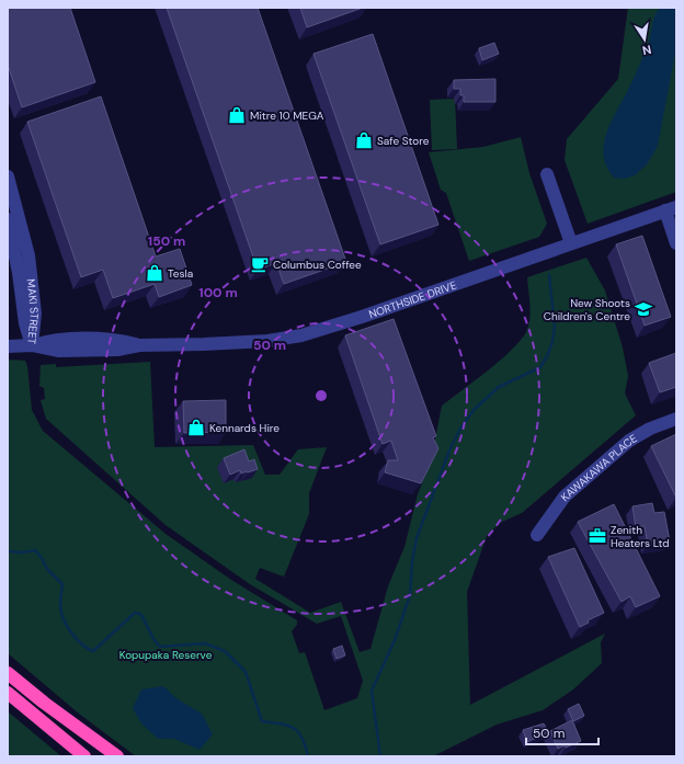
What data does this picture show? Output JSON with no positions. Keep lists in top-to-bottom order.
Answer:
{
  "streets": {
    "street": ["NORTHSIDE DRIVE", "MAKI STREET", "KAWAKAWA PLACE"]
  },
  "crossings": [
    ["NORTHSIDE DRIVE", "MAKI STREET"]
  ],
  "parks": ["Kopupaka Reserve"],
  "places": {
    "shop": [
      "Mitre 10 MEGA",
      "Safe Store",
      "Tesla",
      "Kennards Hire"
    ],
    "cafe": ["Columbus Coffee"],
    "school or university": ["New Shoots Children's Centre"],
    "office": ["Zenith Heaters Ltd"]
  },
  "scale_bar": "50 m",
  "north": "bottom",
  "rings": ["150 m", "100 m", "50 m"]
}
